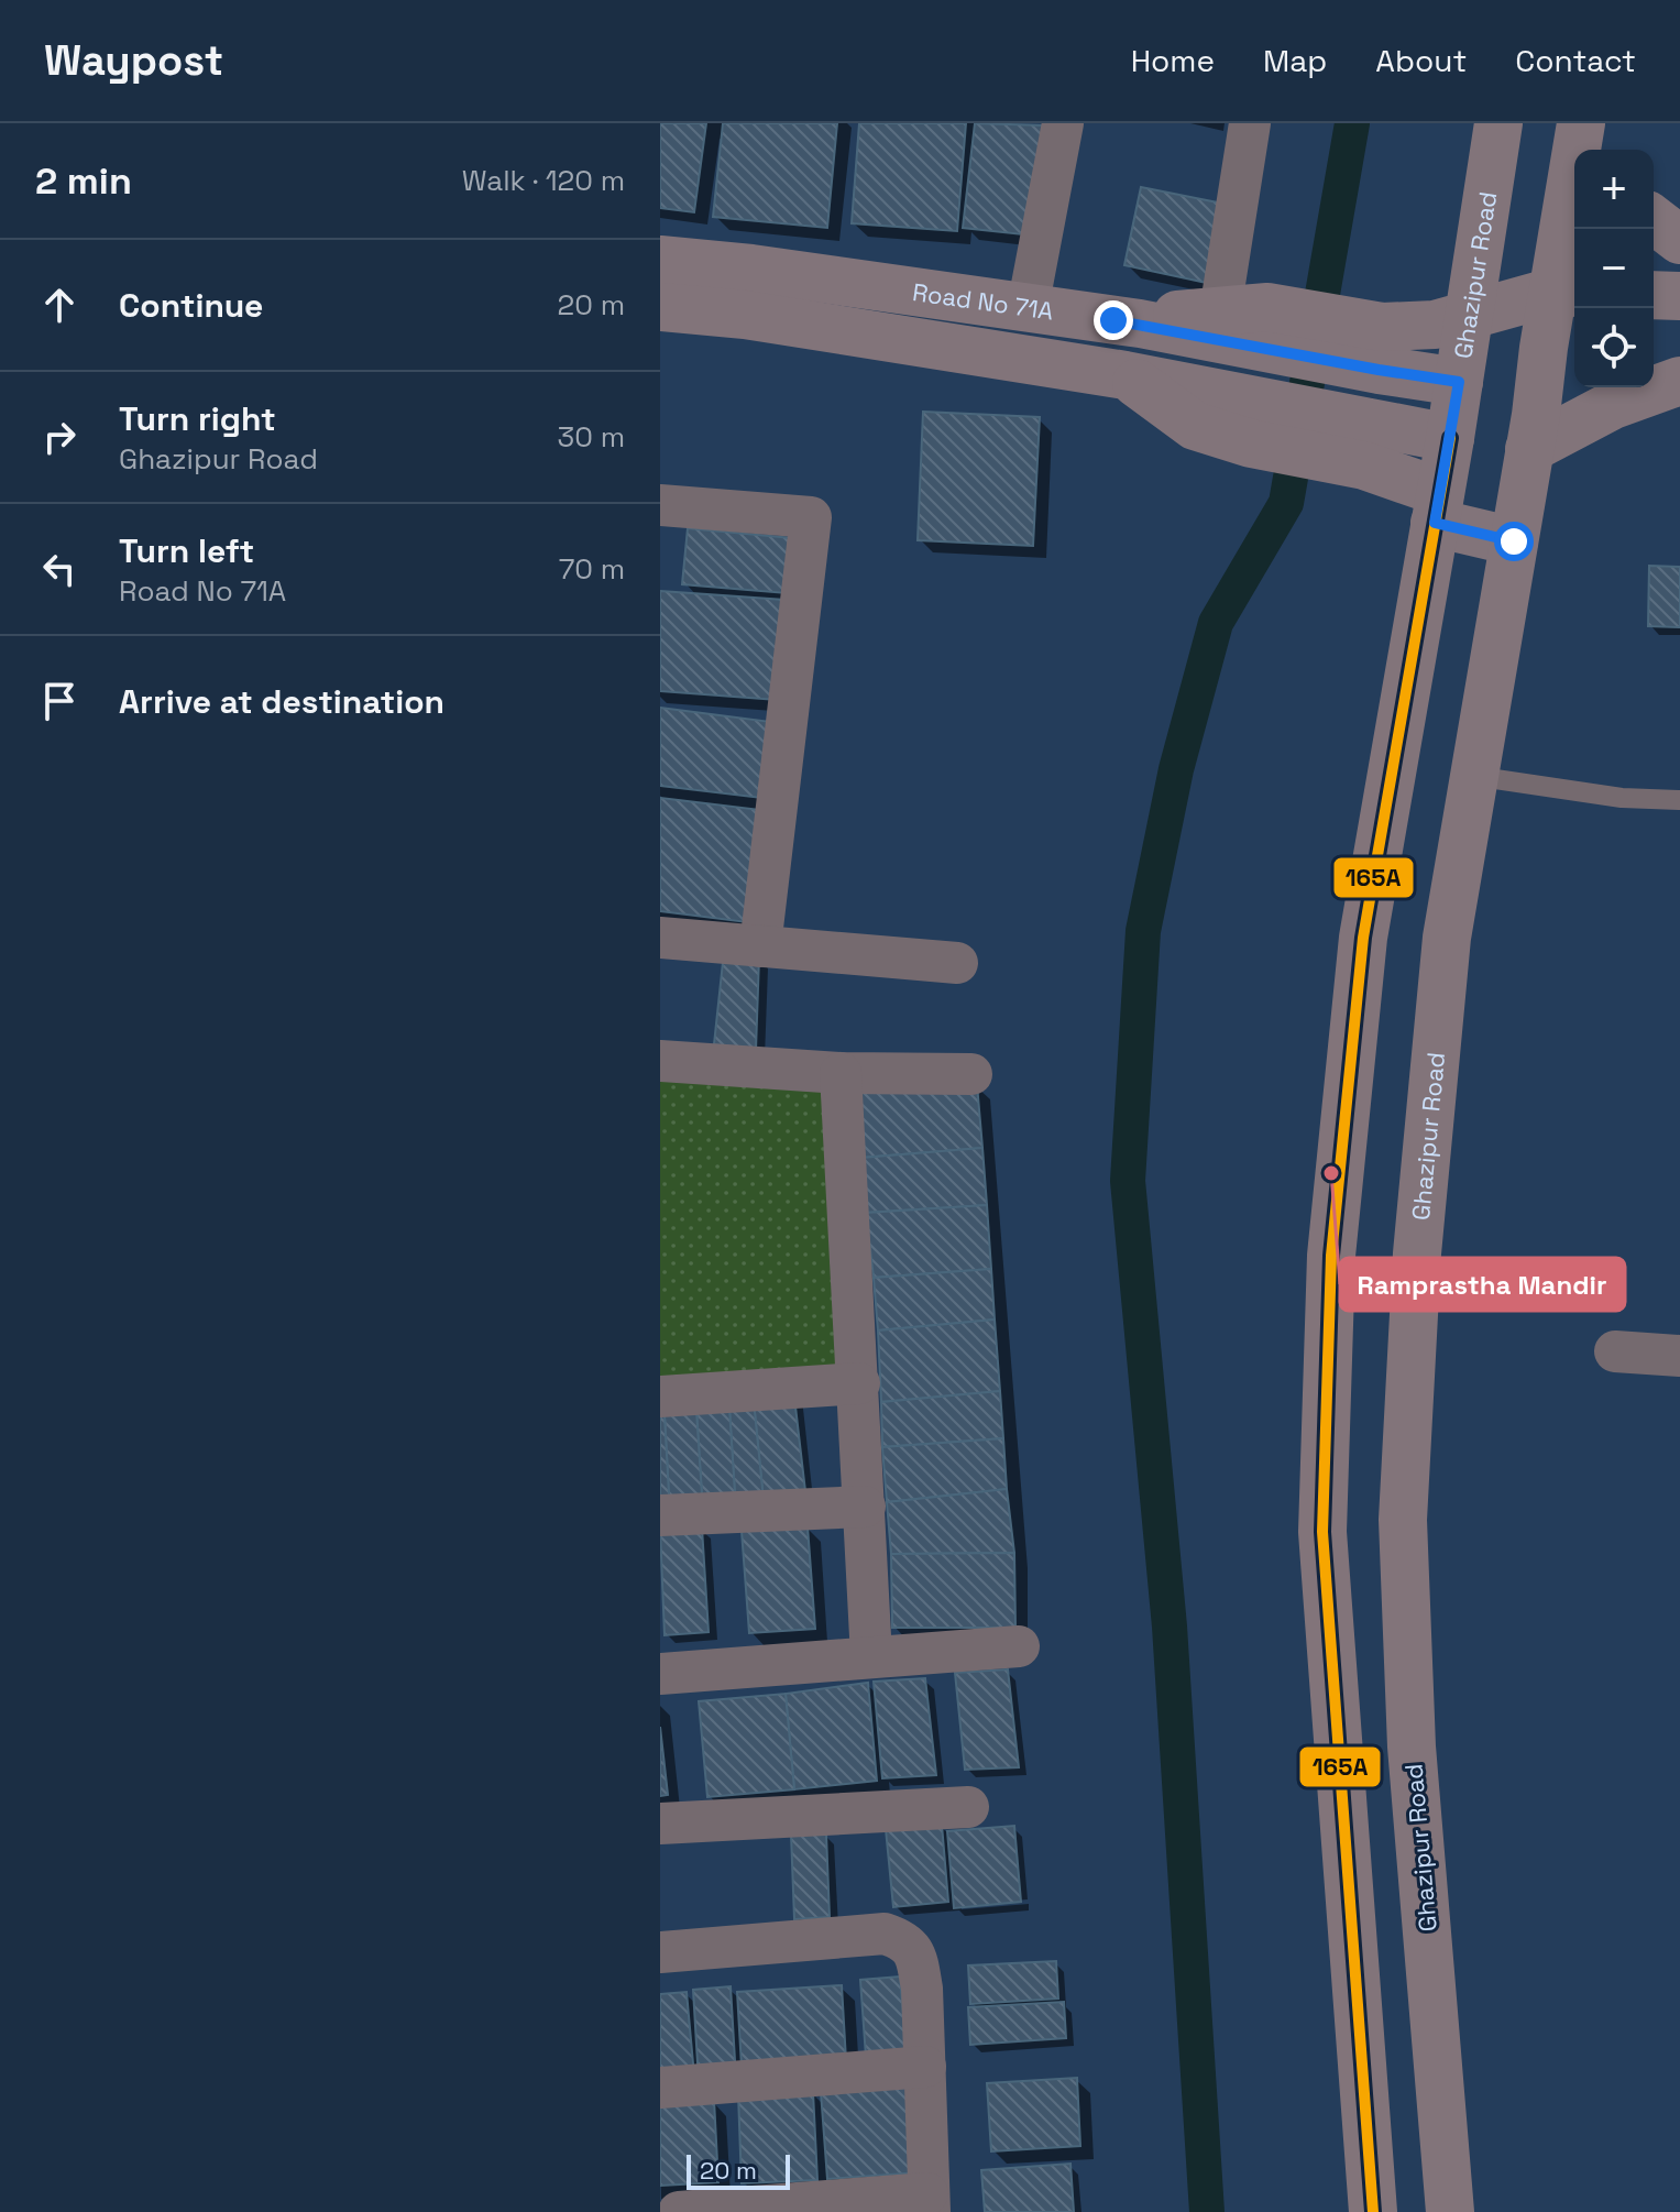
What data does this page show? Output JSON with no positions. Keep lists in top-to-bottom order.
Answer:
{
  "streets": {
    "main road": ["Ghazipur Road", "Road No 71A"]
  },
  "crossings": [
    ["Ghazipur Road", "Road No 71A"]
  ],
  "places": ["Ramprastha Mandir"],
  "lines": ["transit line 165A"],
  "scale_bar": "20 m",
  "page": {
    "header": "Waypost",
    "nav": [
      "Home",
      "Map",
      "About",
      "Contact"
    ],
    "heading": ["2 min", "Walk · 120 m"],
    "map_buttons": ["+", "−"],
    "list": [
      ["Continue", "20 m"],
      ["Turn right", "Ghazipur Road", "30 m"],
      ["Turn left", "Road No 71A", "70 m"],
      "Arrive at destination"
    ],
    "scale": "20 m"
  }
}
